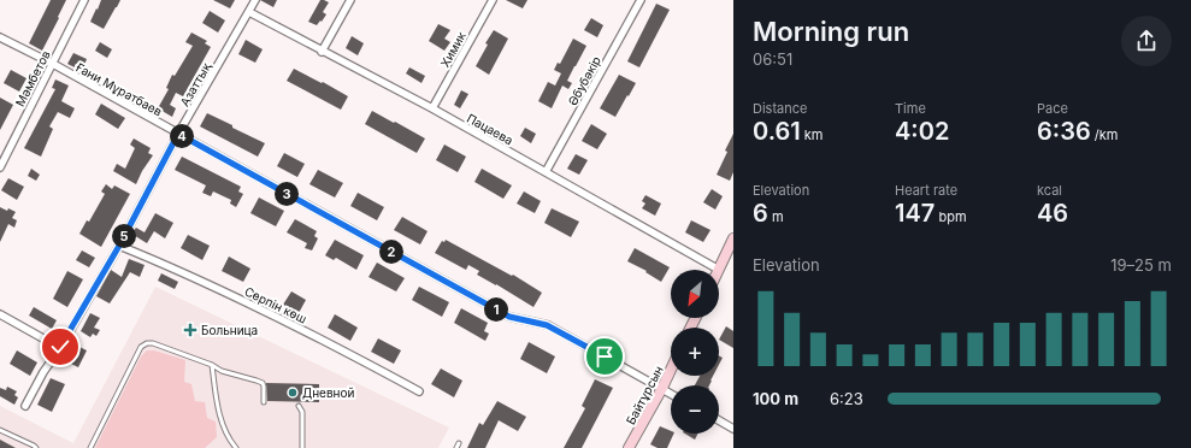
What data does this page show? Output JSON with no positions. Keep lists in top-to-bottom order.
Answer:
{
  "streets": {
    "street": [
      "Химик",
      "Мәмбетов",
      "Әбубәкір",
      "Азаттық",
      "Ғани Мұратбаев",
      "Пацаева",
      "Серпін көш",
      "Байтұрсын"
    ]
  },
  "crossings": [
    ["Химик", "Пацаева"],
    ["Мәмбетов", "Ғани Мұратбаев"],
    ["Әбубәкір", "Пацаева"],
    ["Азаттық", "Ғани Мұратбаев"],
    ["Азаттық", "Пацаева"],
    ["Азаттық", "Серпін көш"],
    ["Ғани Мұратбаев", "Байтұрсын"]
  ],
  "places": {
    "health": ["Больница"],
    "other": ["Дневной"]
  },
  "north": "bottom left",
  "page": {
    "heading": ["Morning run", "06:51"],
    "stats": [
      ["Distance", "0.61 km"],
      ["Time", "4:02"],
      ["Pace", "6:36 /km"],
      ["Elevation", "6 m"],
      ["Heart rate", "147 bpm"],
      ["kcal", "46"]
    ],
    "pins": [
      "4",
      "3",
      "5",
      "2",
      "1"
    ],
    "chart": ["Elevation", "19–25 m"],
    "map_buttons": ["+", "−"],
    "list": [
      {
        "name": "100 m",
        "note": "6:23"
      }
    ]
  }
}
